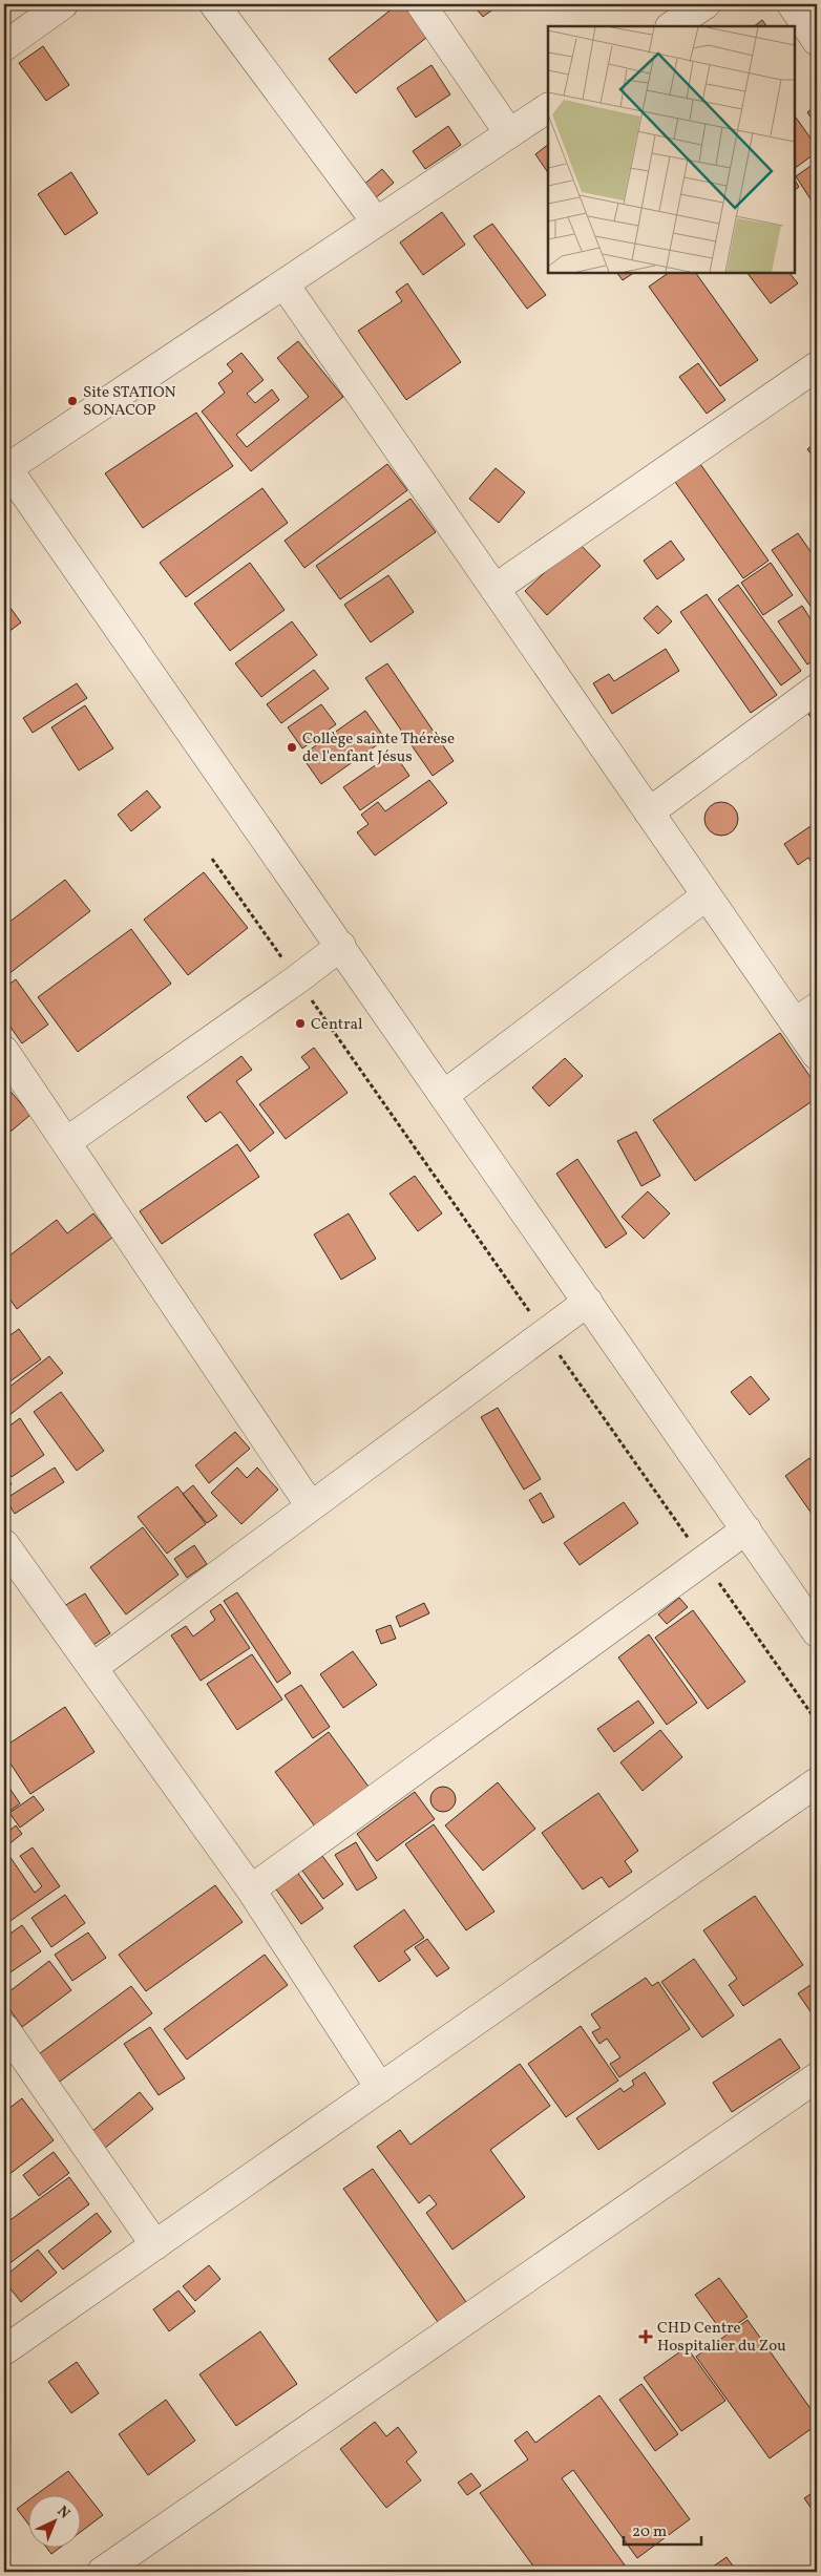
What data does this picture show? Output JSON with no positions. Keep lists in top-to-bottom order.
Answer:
{
  "places": {
    "other": ["Site STATION SONACOP", "Collège sainte Thérèse de l'enfant Jésus", "Central"],
    "health": ["CHD Centre Hospitalier du Zou"]
  },
  "scale_bar": "20 m",
  "north": "top right"
}
